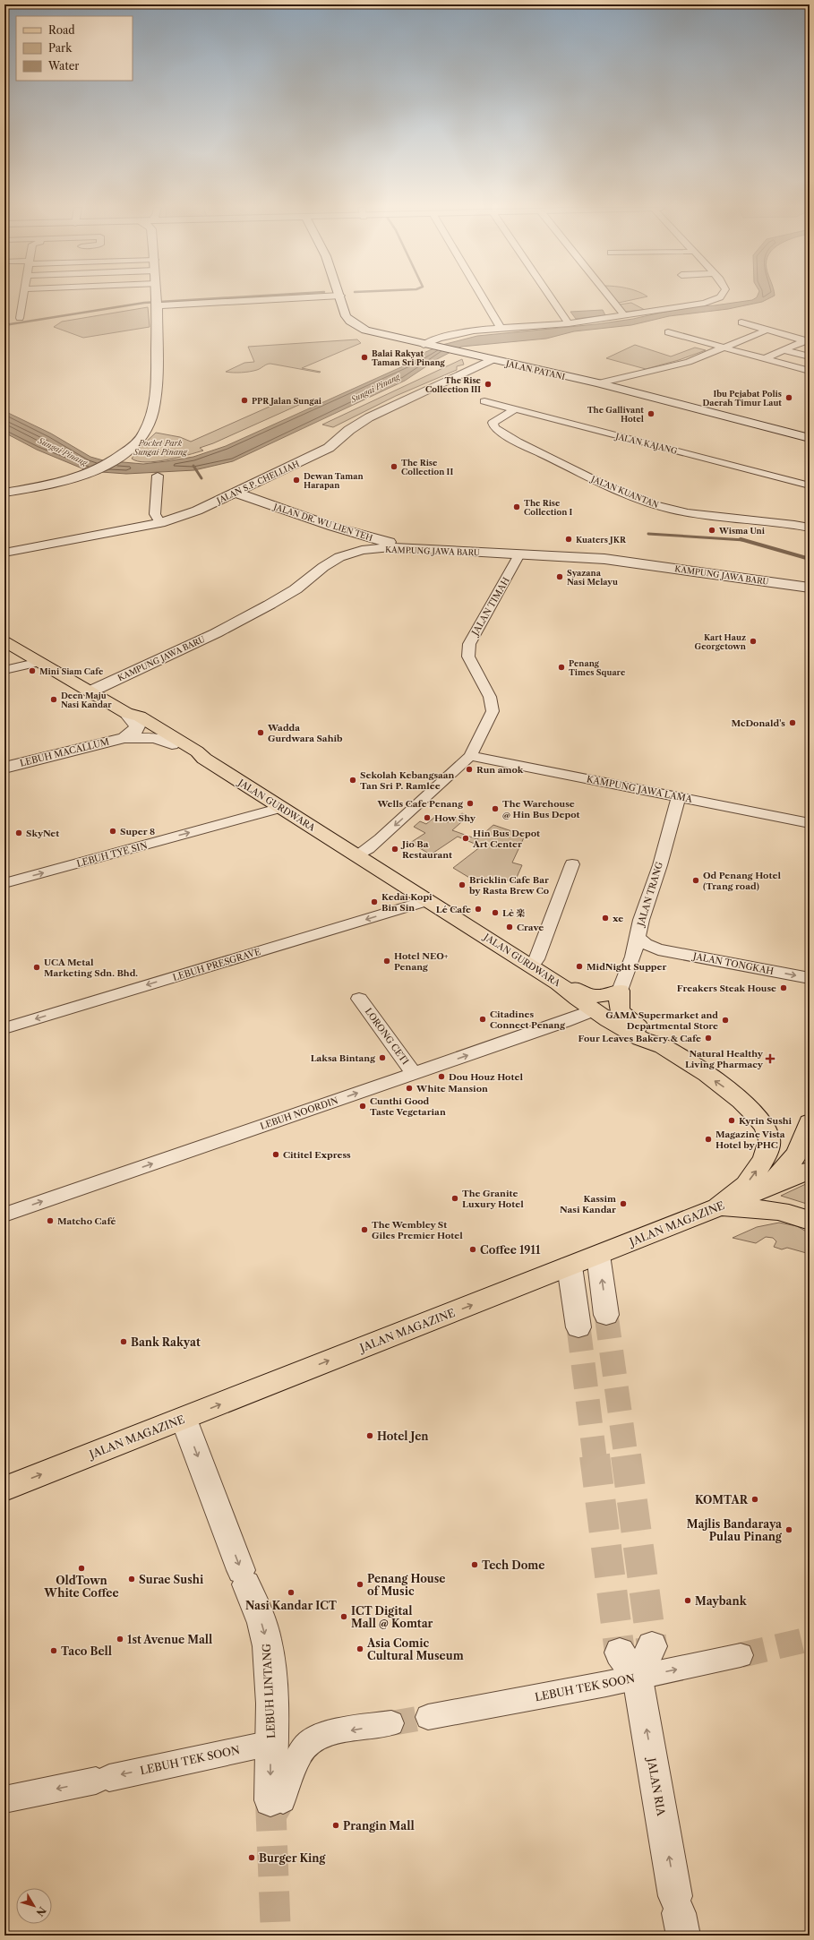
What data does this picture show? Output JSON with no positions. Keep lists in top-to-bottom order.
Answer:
{
  "streets": {
    "main road": ["JALAN GURDWARA", "JALAN MAGAZINE"],
    "street": [
      "JALAN PATANI",
      "JALAN KAJANG",
      "JALAN S.P. CHELLIAH",
      "JALAN KUANTAN",
      "JALAN DR. WU LIEN TEH",
      "KAMPUNG JAWA BARU",
      "JALAN TIMAH",
      "LEBUH MACALLUM",
      "KAMPUNG JAWA LAMA",
      "LEBUH TYE SIN",
      "JALAN TRANG",
      "JALAN TONGKAH",
      "LEBUH PRESGRAVE",
      "LORONG CETI",
      "LEBUH NOORDIN",
      "LEBUH TEK SOON",
      "LEBUH LINTANG",
      "JALAN RIA"
    ]
  },
  "crossings": [
    ["JALAN PATANI", "JALAN S.P. CHELLIAH"],
    ["JALAN KAJANG", "JALAN KUANTAN"],
    ["JALAN S.P. CHELLIAH", "JALAN DR. WU LIEN TEH"],
    ["JALAN DR. WU LIEN TEH", "KAMPUNG JAWA BARU"],
    ["KAMPUNG JAWA BARU", "JALAN TIMAH"],
    ["KAMPUNG JAWA BARU", "JALAN GURDWARA"],
    ["JALAN TIMAH", "KAMPUNG JAWA LAMA"],
    ["JALAN TIMAH", "JALAN GURDWARA"],
    ["LEBUH MACALLUM", "JALAN GURDWARA"],
    ["KAMPUNG JAWA LAMA", "JALAN TRANG"],
    ["JALAN GURDWARA", "LEBUH TYE SIN"],
    ["JALAN GURDWARA", "LEBUH PRESGRAVE"],
    ["JALAN GURDWARA", "LEBUH NOORDIN"],
    ["JALAN GURDWARA", "JALAN MAGAZINE"],
    ["JALAN TRANG", "JALAN TONGKAH"],
    ["LORONG CETI", "LEBUH NOORDIN"],
    ["JALAN MAGAZINE", "LEBUH LINTANG"],
    ["LEBUH TEK SOON", "LEBUH LINTANG"],
    ["LEBUH TEK SOON", "JALAN RIA"]
  ],
  "one_way": [
    "JALAN TIMAH",
    "LEBUH TYE SIN",
    "JALAN TONGKAH",
    "LEBUH PRESGRAVE",
    "LEBUH NOORDIN",
    "JALAN MAGAZINE",
    "LEBUH LINTANG",
    "JALAN RIA"
  ],
  "water": ["Sungai Pinang"],
  "parks": ["Pocket Park Sungai Pinang"],
  "places": {
    "other": [
      "Balai Rakyat Taman Sri Pinang",
      "The Rise Collection III",
      "Ibu Pejabat Polis Daerah Timur Laut",
      "PPR Jalan Sungai",
      "The Gallivant Hotel",
      "The Rise Collection II",
      "Dewan Taman Harapan",
      "The Rise Collection I",
      "Wisma Uni",
      "Kuaters JKR",
      "Syazana Nasi Melayu",
      "Kart Hauz Georgetown",
      "Penang Times Square",
      "Mini Siam Cafe",
      "Deen Maju Nasi Kandar",
      "McDonald's",
      "Wadda Gurdwara Sahib",
      "Run amok",
      "Sekolah Kebangsaan Tan Sri P. Ramlee",
      "Wells Cafe Penang",
      "The Warehouse @ Hin Bus Depot",
      "How Shy",
      "Super 8",
      "SkyNet",
      "Hin Bus Depot Art Center",
      "Jio Ba Restaurant",
      "Od Penang Hotel (Trang road)",
      "Bricklin Cafe Bar by Rasta Brew Co",
      "Kedai Kopi Bin Sin",
      "Lé Cafe",
      "Lè 楽",
      "xe",
      "Crave",
      "Hotel NEO+ Penang",
      "MidNight Supper",
      "UCA Metal Marketing Sdn. Bhd.",
      "Freakers Steak House",
      "Citadines Connect Penang",
      "GAMA Supermarket and Departmental Store",
      "Four Leaves Bakery & Cafe",
      "Laksa Bintang",
      "Dou Houz Hotel",
      "White Mansion",
      "Cunthi Good Taste Vegetarian",
      "Kyrin Sushi",
      "Magazine Vista Hotel by PHC",
      "Cititel Express",
      "The Granite Luxury Hotel",
      "Kassim Nasi Kandar",
      "Matcho Café",
      "The Wembley St Giles Premier Hotel",
      "Coffee 1911",
      "Bank Rakyat",
      "Hotel Jen",
      "KOMTAR",
      "Majlis Bandaraya Pulau Pinang",
      "Tech Dome",
      "OldTown White Coffee",
      "Surae Sushi",
      "Penang House of Music",
      "Nasi Kandar ICT",
      "Maybank",
      "ICT Digital Mall @ Komtar",
      "1st Avenue Mall",
      "Asia Comic Cultural Museum",
      "Taco Bell",
      "Prangin Mall",
      "Burger King"
    ],
    "health": ["Natural Healthy Living Pharmacy"]
  },
  "legend": ["Road", "Park", "Water"],
  "north": "bottom right"
}
